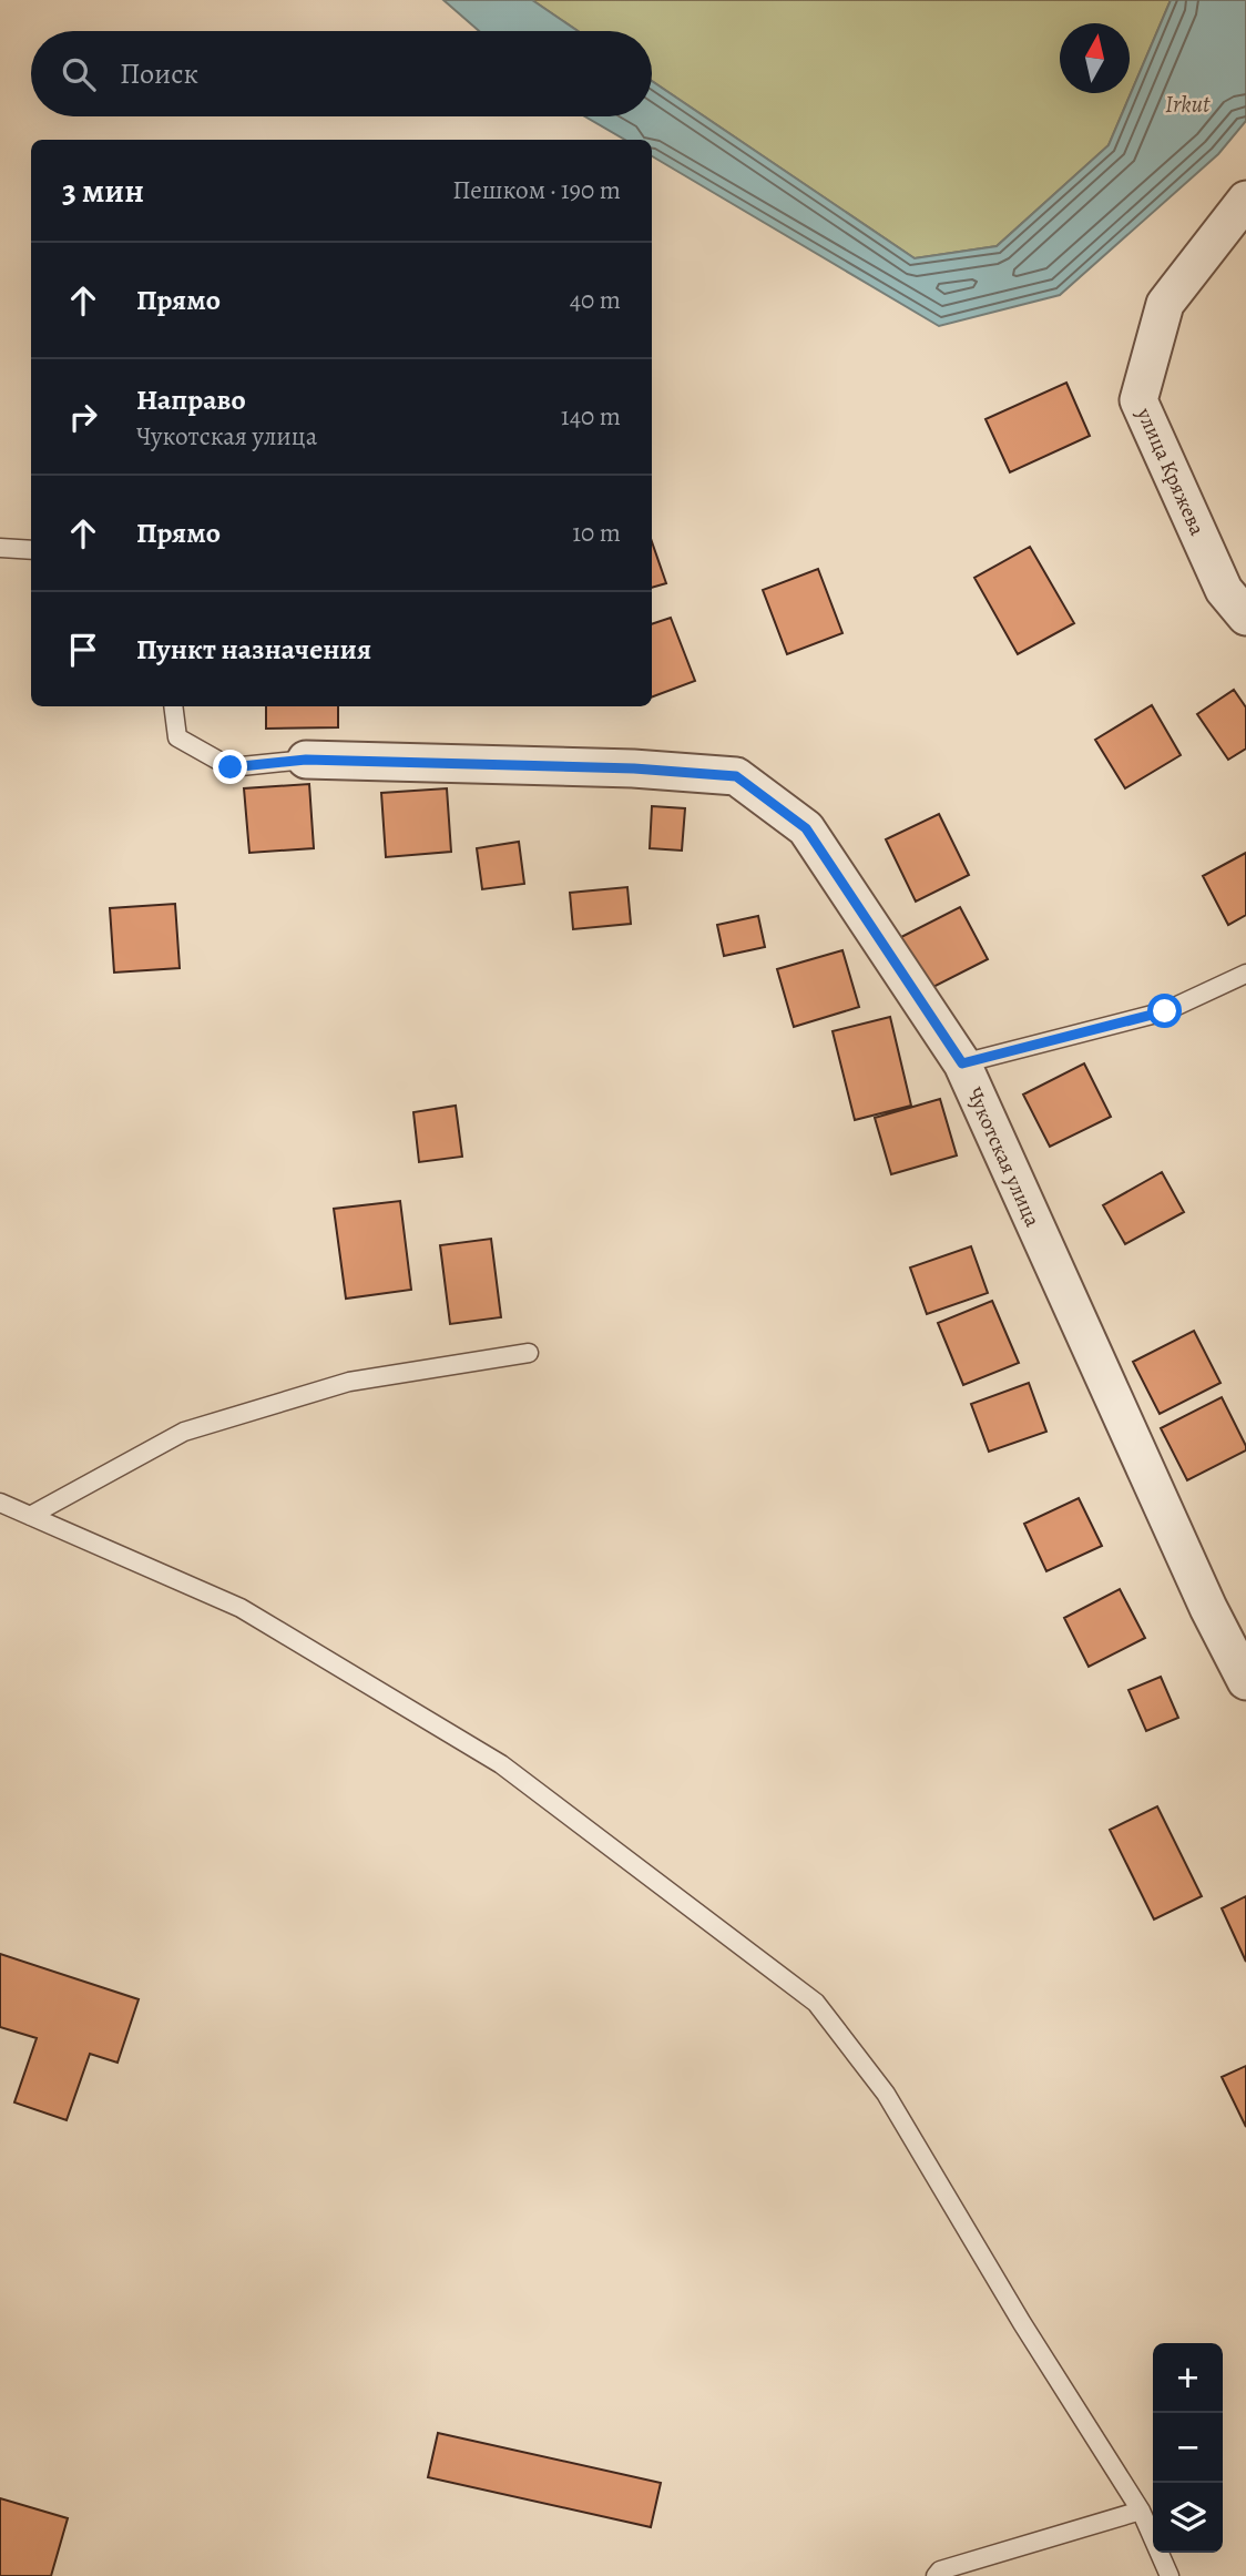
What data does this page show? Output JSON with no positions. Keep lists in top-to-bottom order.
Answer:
{
  "streets": {
    "street": ["улица Кряжева", "Чукотская улица"]
  },
  "water": ["Irkut"],
  "north": "top",
  "page": {
    "search": "Поиск",
    "heading": ["3 мин", "Пешком · 190 m"],
    "list": [
      ["Прямо", "40 m"],
      ["Направо", "Чукотская улица", "140 m"],
      ["Прямо", "10 m"],
      "Пункт назначения"
    ],
    "map_buttons": ["+", "−"]
  }
}
